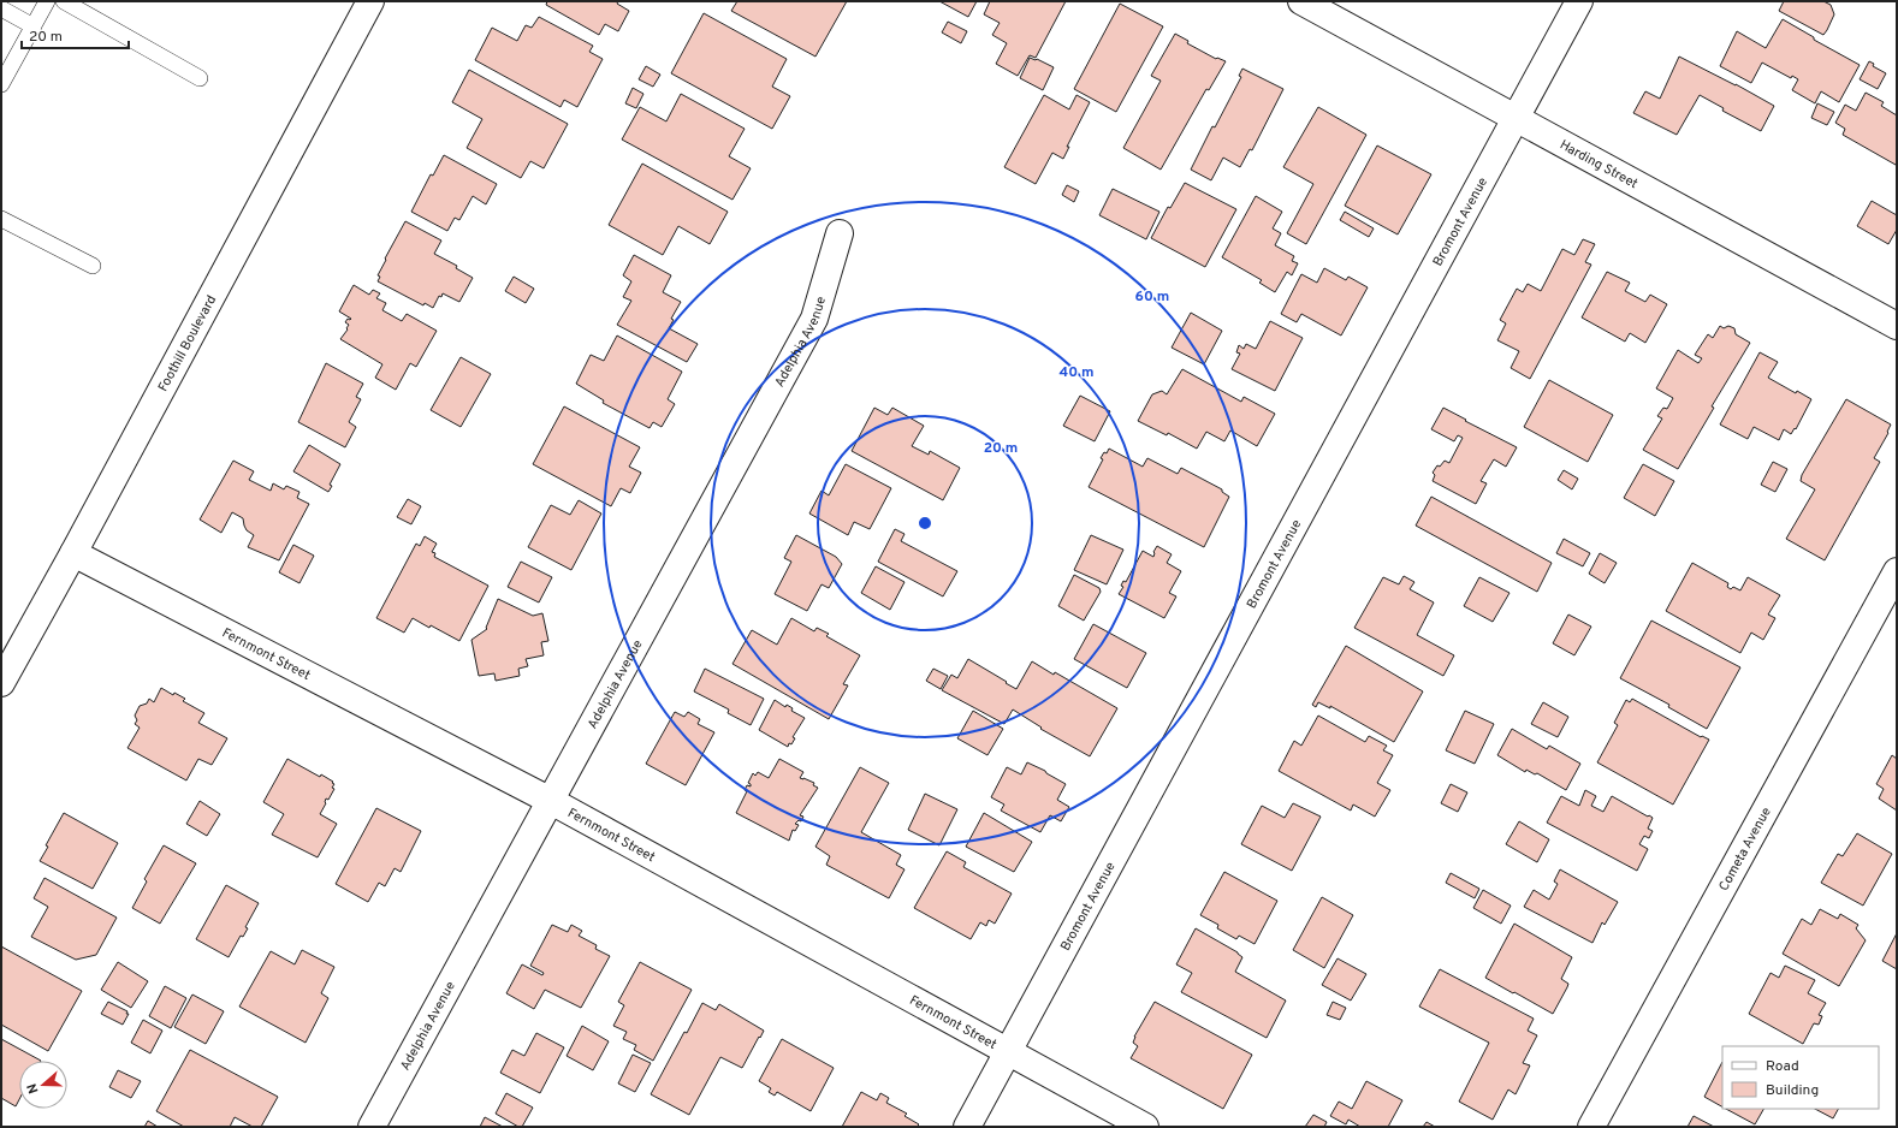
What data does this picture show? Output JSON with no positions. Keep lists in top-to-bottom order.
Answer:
{
  "streets": {
    "street": [
      "Harding Street",
      "Bromont Avenue",
      "Adelphia Avenue",
      "Foothill Boulevard",
      "Fernmont Street",
      "Cometa Avenue"
    ]
  },
  "crossings": [
    ["Harding Street", "Bromont Avenue"],
    ["Bromont Avenue", "Fernmont Street"],
    ["Adelphia Avenue", "Fernmont Street"],
    ["Foothill Boulevard", "Fernmont Street"]
  ],
  "legend": ["Road", "Building"],
  "scale_bar": "20 m",
  "north": "left",
  "rings": ["60 m", "40 m", "20 m"]
}
